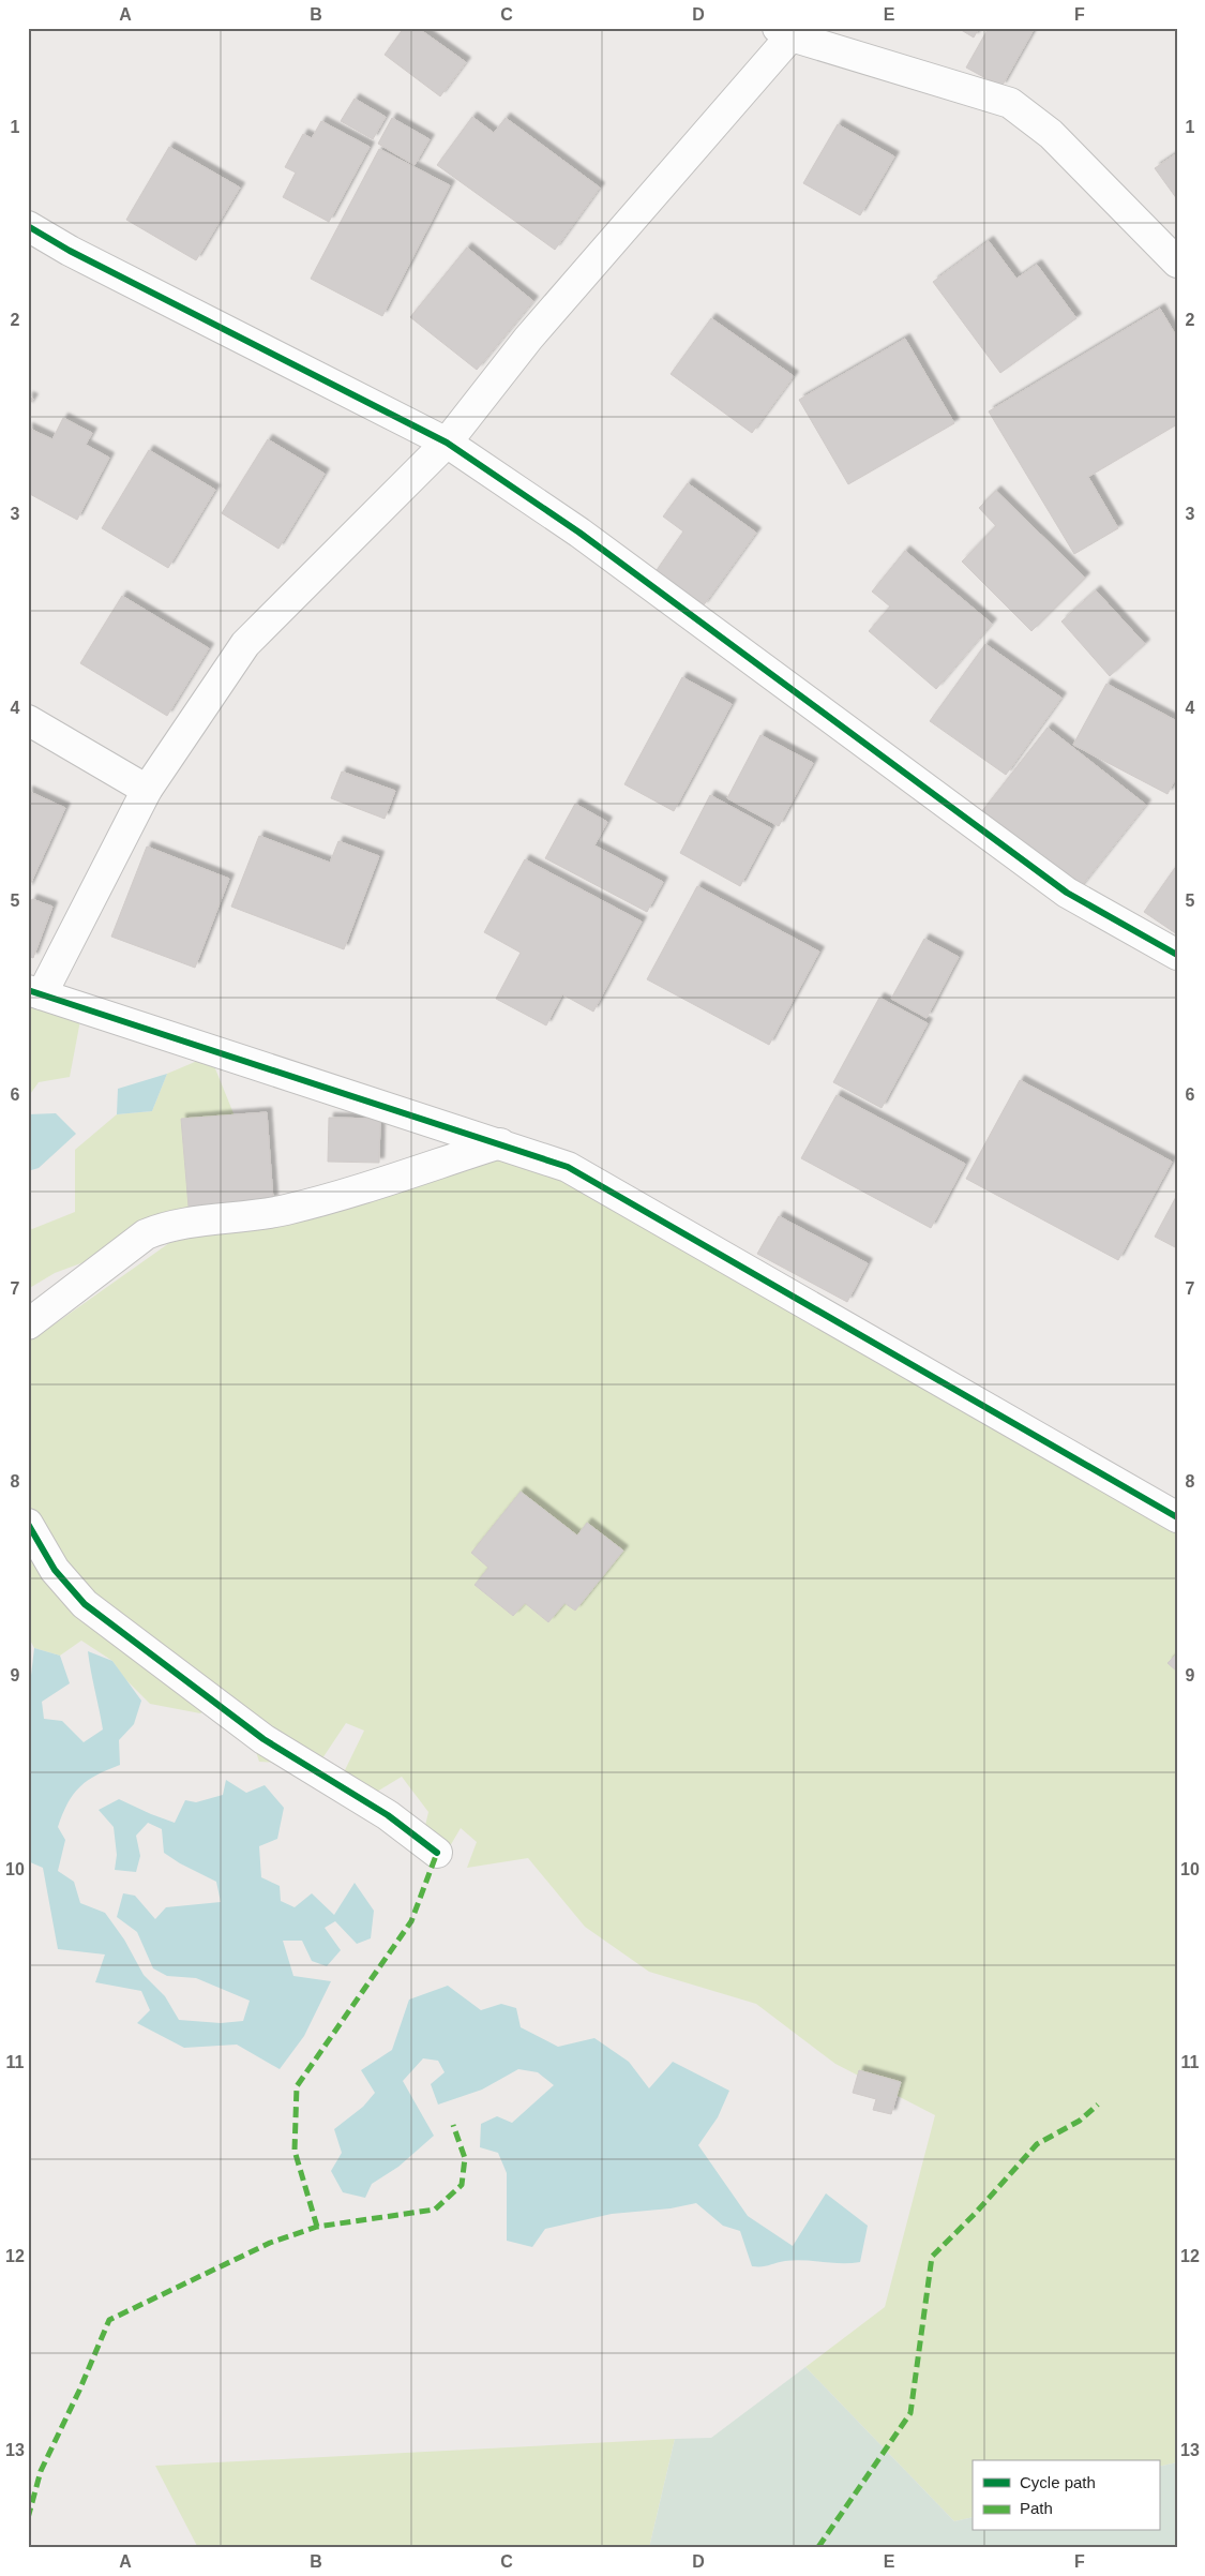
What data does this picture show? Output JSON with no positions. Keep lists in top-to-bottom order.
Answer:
{
  "legend": ["Cycle path", "Path"],
  "grid": {
    "columns": [
      "A",
      "B",
      "C",
      "D",
      "E",
      "F"
    ],
    "rows": [
      "1",
      "2",
      "3",
      "4",
      "5",
      "6",
      "7",
      "8",
      "9",
      "10",
      "11",
      "12",
      "13"
    ]
  }
}
